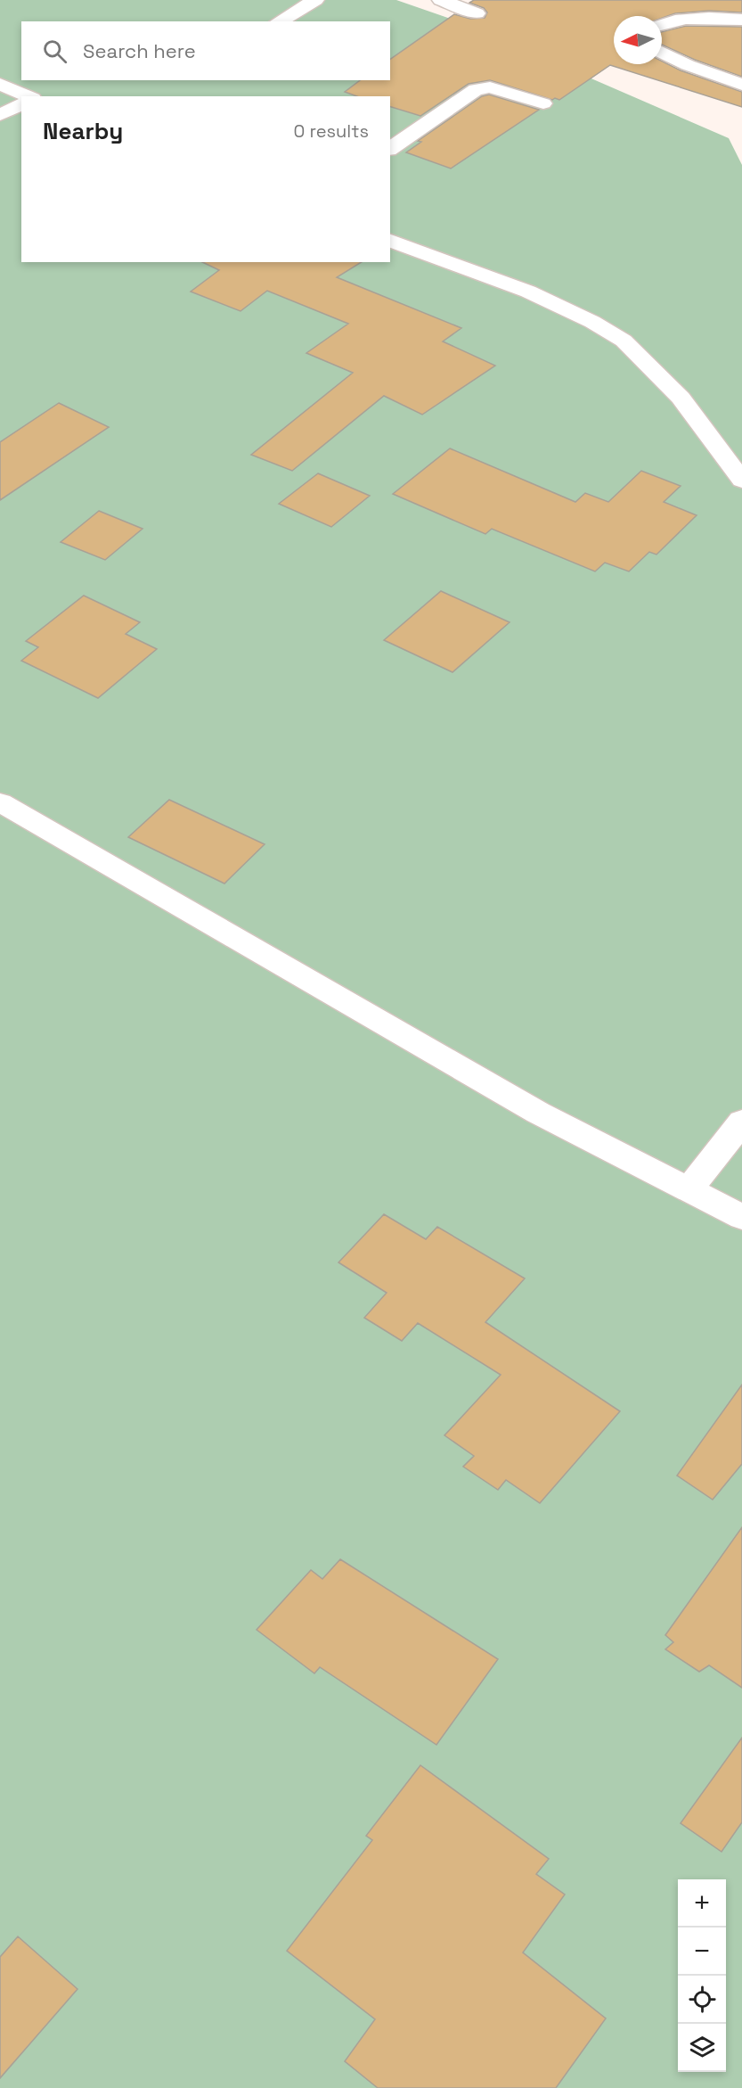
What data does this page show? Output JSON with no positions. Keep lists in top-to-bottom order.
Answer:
{
  "north": "left",
  "page": {
    "search": "Search here",
    "heading": ["Nearby", "0 results"],
    "map_buttons": ["+", "−"]
  }
}
